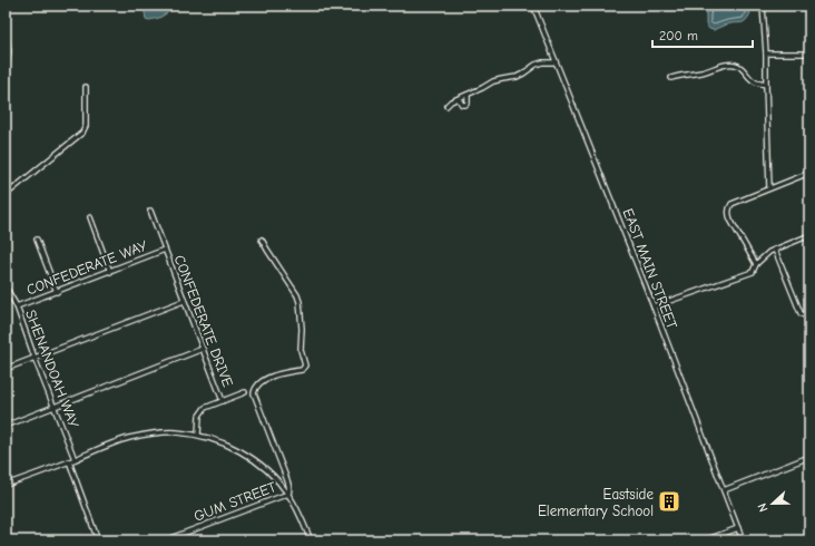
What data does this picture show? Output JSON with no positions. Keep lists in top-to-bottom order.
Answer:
{
  "streets": {
    "street": [
      "CONFEDERATE WAY",
      "EAST MAIN STREET",
      "CONFEDERATE DRIVE",
      "SHENANDOAH WAY",
      "GUM STREET"
    ]
  },
  "crossings": [
    ["CONFEDERATE WAY", "CONFEDERATE DRIVE"],
    ["CONFEDERATE WAY", "SHENANDOAH WAY"]
  ],
  "places": {
    "building": ["Eastside Elementary School"]
  },
  "scale_bar": "200 m",
  "north": "left"
}
